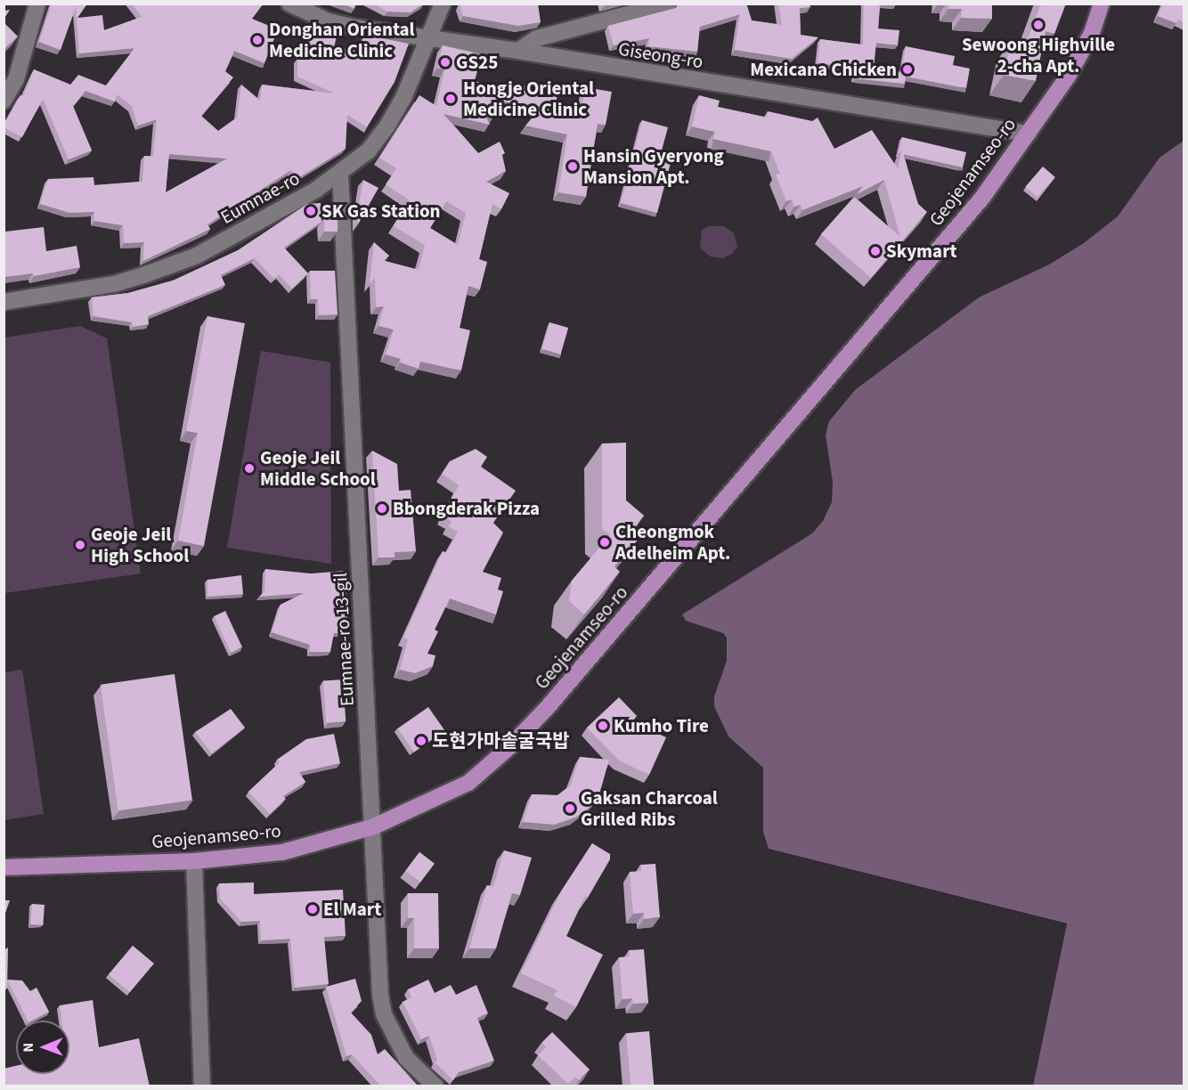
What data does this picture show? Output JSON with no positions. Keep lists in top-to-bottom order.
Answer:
{
  "streets": {
    "main road": ["Geojenamseo-ro"],
    "street": ["Giseong-ro", "Eumnae-ro", "Eumnae-ro 13-gil"]
  },
  "crossings": [
    ["Giseong-ro", "Geojenamseo-ro"],
    ["Giseong-ro", "Eumnae-ro"],
    ["Geojenamseo-ro", "Eumnae-ro 13-gil"],
    ["Eumnae-ro", "Eumnae-ro 13-gil"]
  ],
  "places": [
    "Sewoong Highville 2-cha Apt.",
    "Donghan Oriental Medicine Clinic",
    "GS25",
    "Mexicana Chicken",
    "Hongje Oriental Medicine Clinic",
    "Hansin Gyeryong Mansion Apt.",
    "SK Gas Station",
    "Skymart",
    "Geoje Jeil Middle School",
    "Bbongderak Pizza",
    "Cheongmok Adelheim Apt.",
    "Geoje Jeil High School",
    "Kumho Tire",
    "도현가마솥굴국밥",
    "Gaksan Charcoal Grilled Ribs",
    "El Mart"
  ],
  "north": "left"
}
